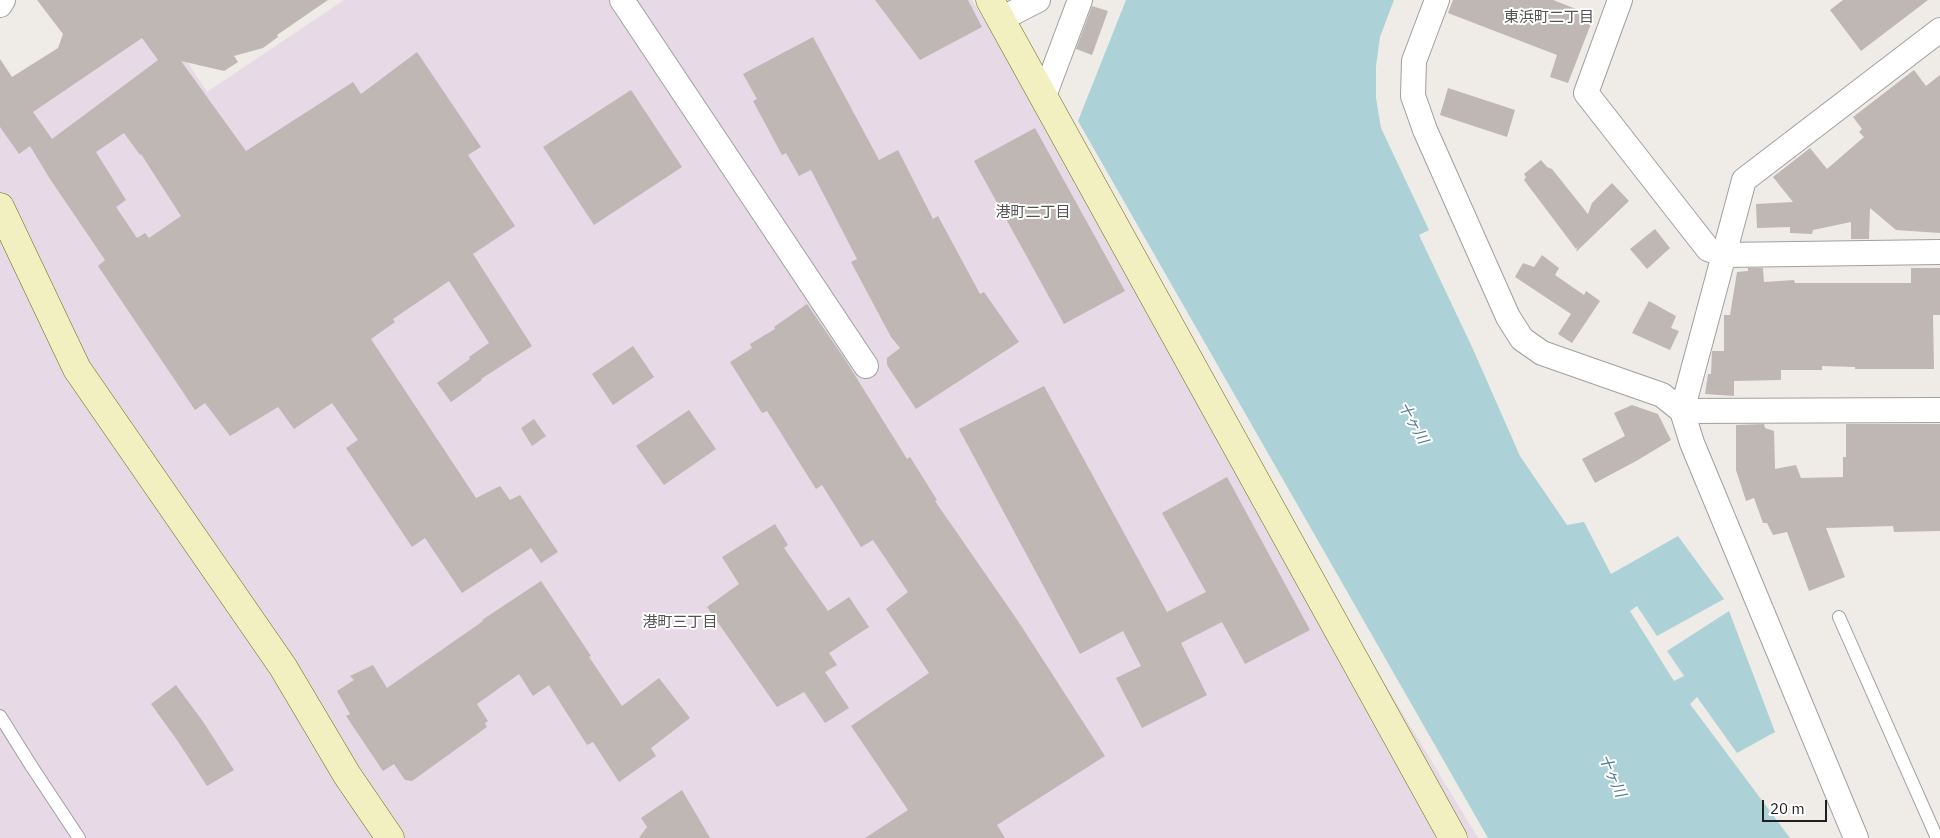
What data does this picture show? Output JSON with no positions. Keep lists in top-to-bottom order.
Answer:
{
  "districts": ["東浜町二丁目", "港町二丁目", "港町三丁目"],
  "water": ["十ヶ川"],
  "scale_bar": "20 m"
}
